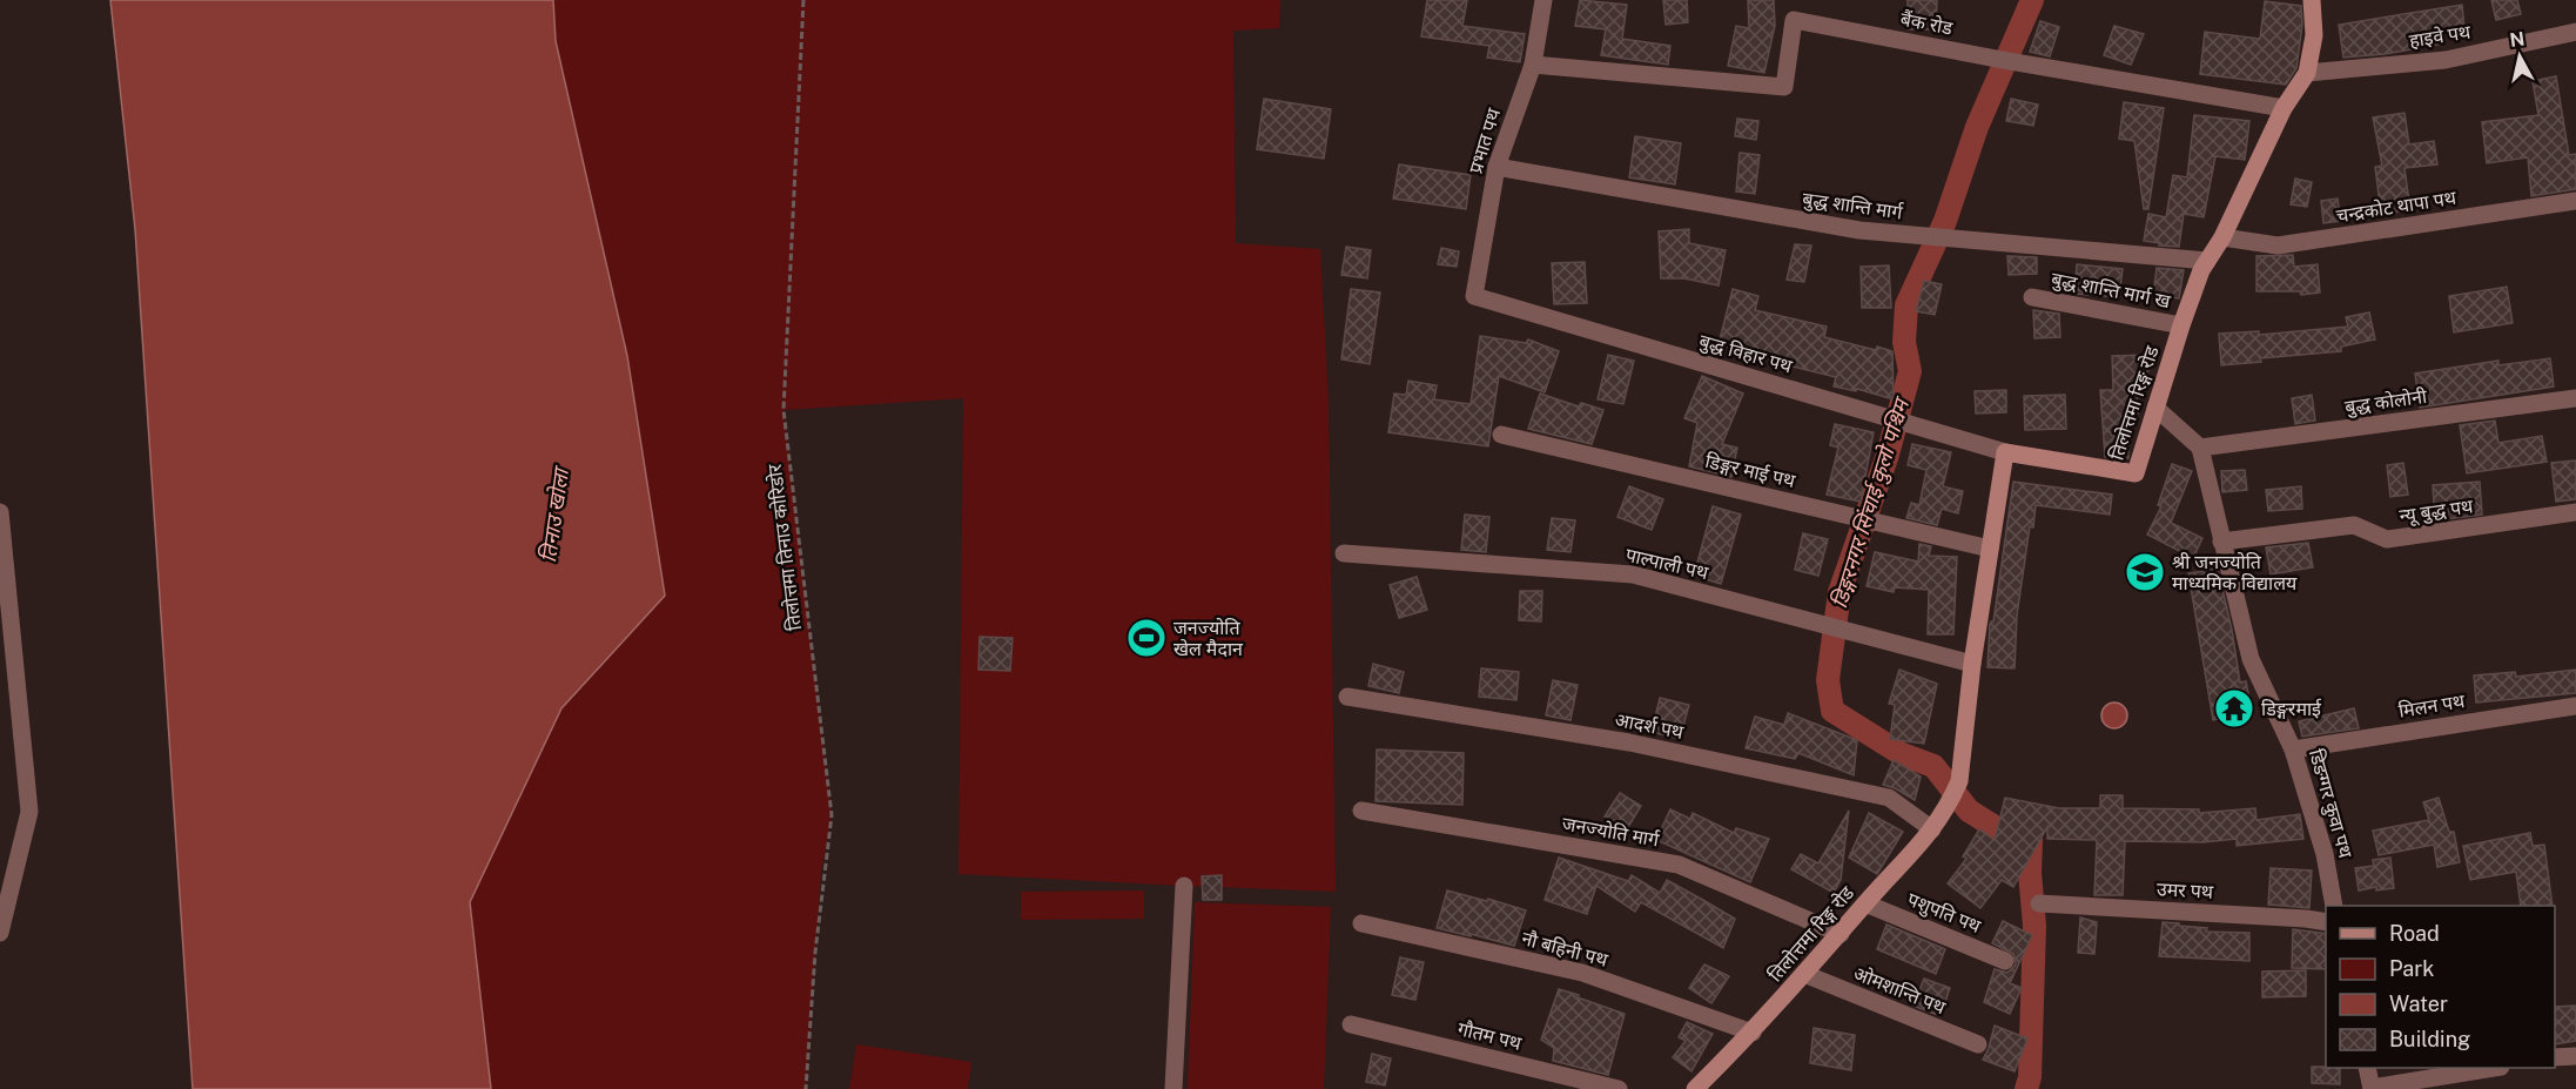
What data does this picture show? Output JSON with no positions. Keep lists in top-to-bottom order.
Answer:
{
  "streets": {
    "street": [
      "बैंक रोड",
      "हाइवे पथ",
      "प्रभात पथ",
      "बुद्ध शान्ति मार्ग",
      "चन्द्रकोट थापा पथ",
      "बुद्ध शान्ति मार्ग ख",
      "बुद्ध विहार पथ",
      "बुद्ध कोलोनी",
      "तिलोत्तमा रिङ्ग रोड",
      "डिङ्गर माई पथ",
      "न्यू बुद्ध पथ",
      "पाल्पाली पथ",
      "मिलन पथ",
      "आदर्श पथ",
      "डिङग्गर कुवा पथ",
      "जनज्योति मार्ग",
      "उमर पथ",
      "पशुपति पथ",
      "नौ बहिनी पथ",
      "ओमशान्ति पथ",
      "गौतम पथ"
    ],
    "path": ["तिलोत्तमा तिनाउ कोरिडोर"]
  },
  "crossings": [
    ["बैंक रोड", "प्रभात पथ"],
    ["बैंक रोड", "तिलोत्तमा रिङ्ग रोड"],
    ["हाइवे पथ", "तिलोत्तमा रिङ्ग रोड"],
    ["प्रभात पथ", "बुद्ध शान्ति मार्ग"],
    ["प्रभात पथ", "बुद्ध विहार पथ"],
    ["बुद्ध शान्ति मार्ग", "तिलोत्तमा रिङ्ग रोड"],
    ["चन्द्रकोट थापा पथ", "तिलोत्तमा रिङ्ग रोड"],
    ["बुद्ध शान्ति मार्ग ख", "तिलोत्तमा रिङ्ग रोड"],
    ["बुद्ध विहार पथ", "तिलोत्तमा रिङ्ग रोड"],
    ["बुद्ध कोलोनी", "डिङग्गर कुवा पथ"],
    ["तिलोत्तमा रिङ्ग रोड", "पाल्पाली पथ"],
    ["तिलोत्तमा रिङ्ग रोड", "आदर्श पथ"],
    ["तिलोत्तमा रिङ्ग रोड", "जनज्योति मार्ग"],
    ["तिलोत्तमा रिङ्ग रोड", "पशुपति पथ"],
    ["तिलोत्तमा रिङ्ग रोड", "नौ बहिनी पथ"],
    ["तिलोत्तमा रिङ्ग रोड", "ओमशान्ति पथ"],
    ["न्यू बुद्ध पथ", "डिङग्गर कुवा पथ"],
    ["मिलन पथ", "डिङग्गर कुवा पथ"]
  ],
  "water": ["डिङ्गरनगर सिंचाई कुलो पश्चिम", "तिनाउ खोला"],
  "places": {
    "school or university": ["श्री जनज्योति माध्यमिक विद्यालय"],
    "sports": ["जनज्योति खेल मैदान"],
    "temple": ["डिङ्गरमाई"]
  },
  "legend": [
    "Road",
    "Park",
    "Water",
    "Building"
  ],
  "north": "top"
}
